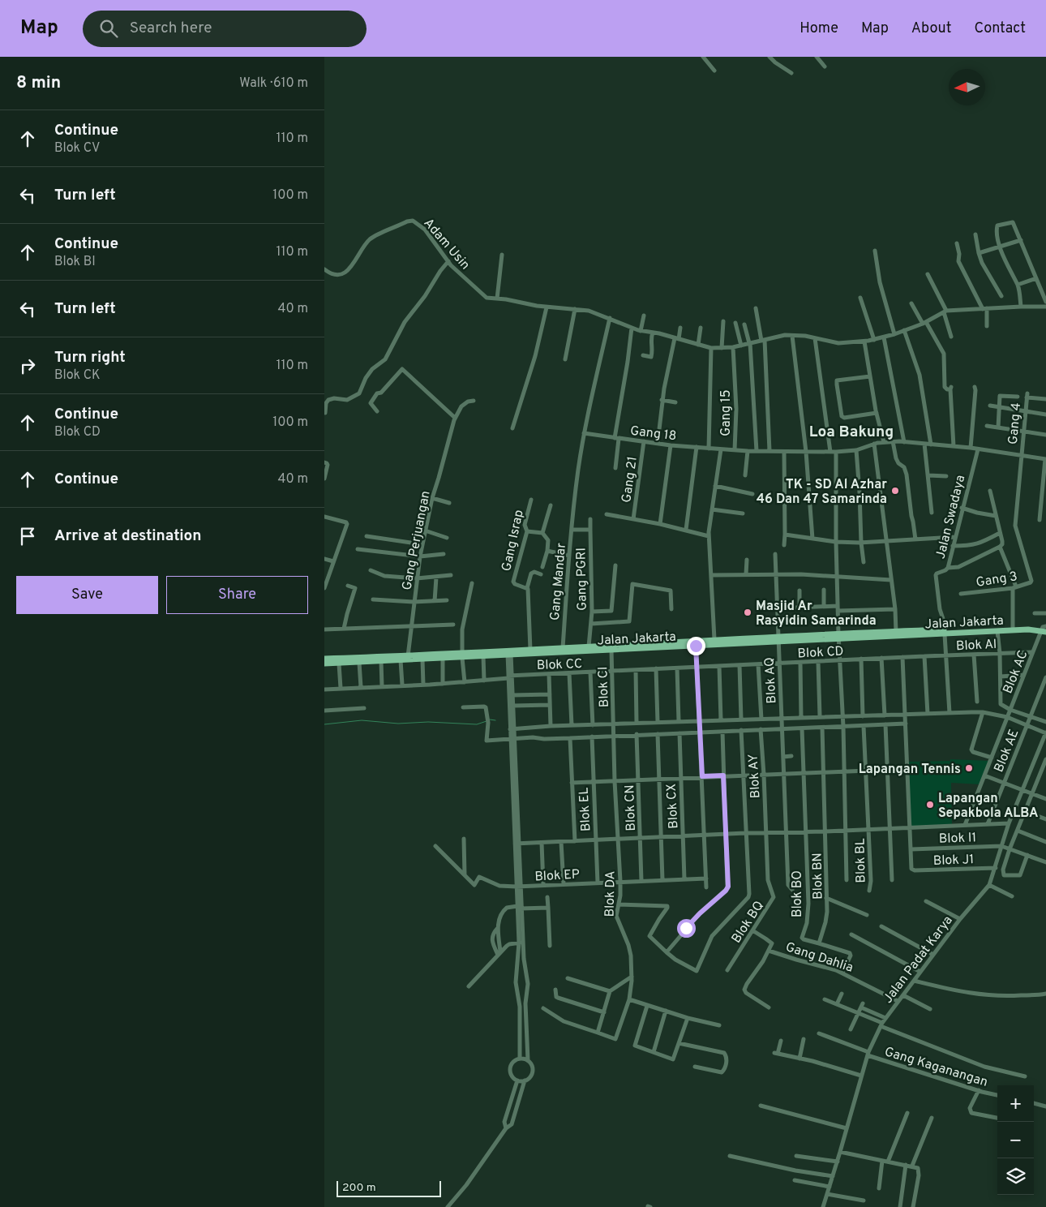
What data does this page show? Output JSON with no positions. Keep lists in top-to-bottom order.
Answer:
{
  "streets": {
    "main road": ["Jalan Jakarta"],
    "street": [
      "Adam Usin",
      "Gang 15",
      "Gang 4",
      "Gang 18",
      "Gang 21",
      "Jalan Swadaya",
      "Gang Perjuangan",
      "Gang Israp",
      "Gang 3",
      "Gang PGRI",
      "Gang Mandar",
      "Blok AI",
      "Blok CD",
      "Blok CC",
      "Blok AC",
      "Blok AQ",
      "Blok CI",
      "Blok AE",
      "Blok AY",
      "Blok CX",
      "Blok CN",
      "Blok EL",
      "Blok I1",
      "Blok J1",
      "Blok BL",
      "Blok EP",
      "Blok BN",
      "Blok DA",
      "Blok BO",
      "Blok BQ",
      "Gang Dahlia",
      "Jalan Padat Karya",
      "Gang Kaganangan"
    ]
  },
  "crossings": [
    ["Adam Usin", "Gang 15"],
    ["Adam Usin", "Gang Mandar"],
    ["Gang 15", "Gang 18"],
    ["Gang 4", "Gang 18"],
    ["Gang 4", "Gang 3"],
    ["Gang 18", "Gang 21"],
    ["Gang 18", "Jalan Swadaya"],
    ["Gang 18", "Gang Mandar"],
    ["Jalan Swadaya", "Jalan Jakarta"],
    ["Gang Perjuangan", "Jalan Jakarta"],
    ["Gang PGRI", "Gang Mandar"],
    ["Gang PGRI", "Jalan Jakarta"],
    ["Gang Mandar", "Jalan Jakarta"],
    ["Jalan Jakarta", "Blok AC"],
    ["Jalan Jakarta", "Blok AQ"],
    ["Jalan Jakarta", "Blok CI"],
    ["Blok AI", "Blok CD"],
    ["Blok AI", "Blok AC"],
    ["Blok CD", "Blok CC"],
    ["Blok CD", "Blok AQ"],
    ["Blok CD", "Blok CI"],
    ["Blok CC", "Blok CI"],
    ["Blok CI", "Blok DA"],
    ["Blok AY", "Blok BQ"],
    ["Blok CX", "Blok EP"],
    ["Blok CN", "Blok EP"],
    ["Blok EL", "Blok EP"],
    ["Blok I1", "Blok J1"],
    ["Blok I1", "Jalan Padat Karya"],
    ["Blok J1", "Jalan Padat Karya"],
    ["Blok EP", "Blok DA"],
    ["Blok BN", "Blok BO"],
    ["Gang Dahlia", "Jalan Padat Karya"],
    ["Jalan Padat Karya", "Gang Kaganangan"]
  ],
  "districts": ["Loa Bakung"],
  "places": [
    "TK - SD Al Azhar 46 Dan 47 Samarinda",
    "Masjid Ar Rasyidin Samarinda",
    "Lapangan Tennis",
    "Lapangan Sepakbola ALBA"
  ],
  "scale_bar": "200 m",
  "north": "left",
  "page": {
    "header": "Map",
    "search": "Search here",
    "nav": [
      "Home",
      "Map",
      "About",
      "Contact"
    ],
    "heading": ["8 min", "Walk · 610 m"],
    "list": [
      ["Continue", "Blok CV", "110 m"],
      ["Turn left", "100 m"],
      ["Continue", "Blok BI", "110 m"],
      ["Turn left", "40 m"],
      ["Turn right", "Blok CK", "110 m"],
      ["Continue", "Blok CD", "100 m"],
      ["Continue", "40 m"],
      "Arrive at destination"
    ],
    "buttons": ["Save", "Share"],
    "map_buttons": ["+", "−"],
    "scale": "200 m"
  }
}
